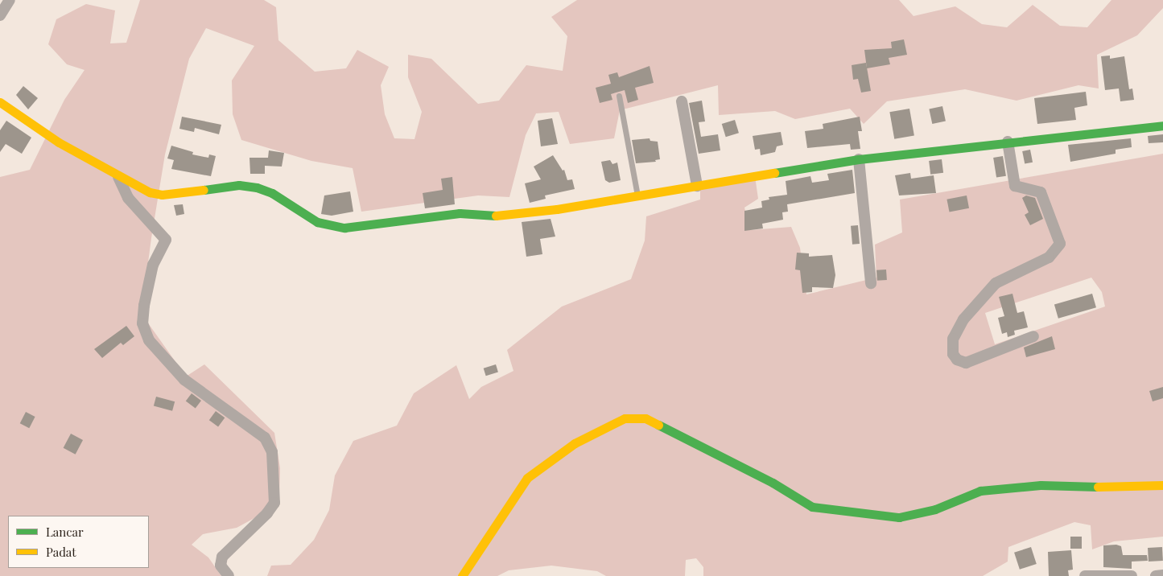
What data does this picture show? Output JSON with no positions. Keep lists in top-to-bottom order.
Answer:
{
  "legend": ["Lancar", "Padat"]
}
